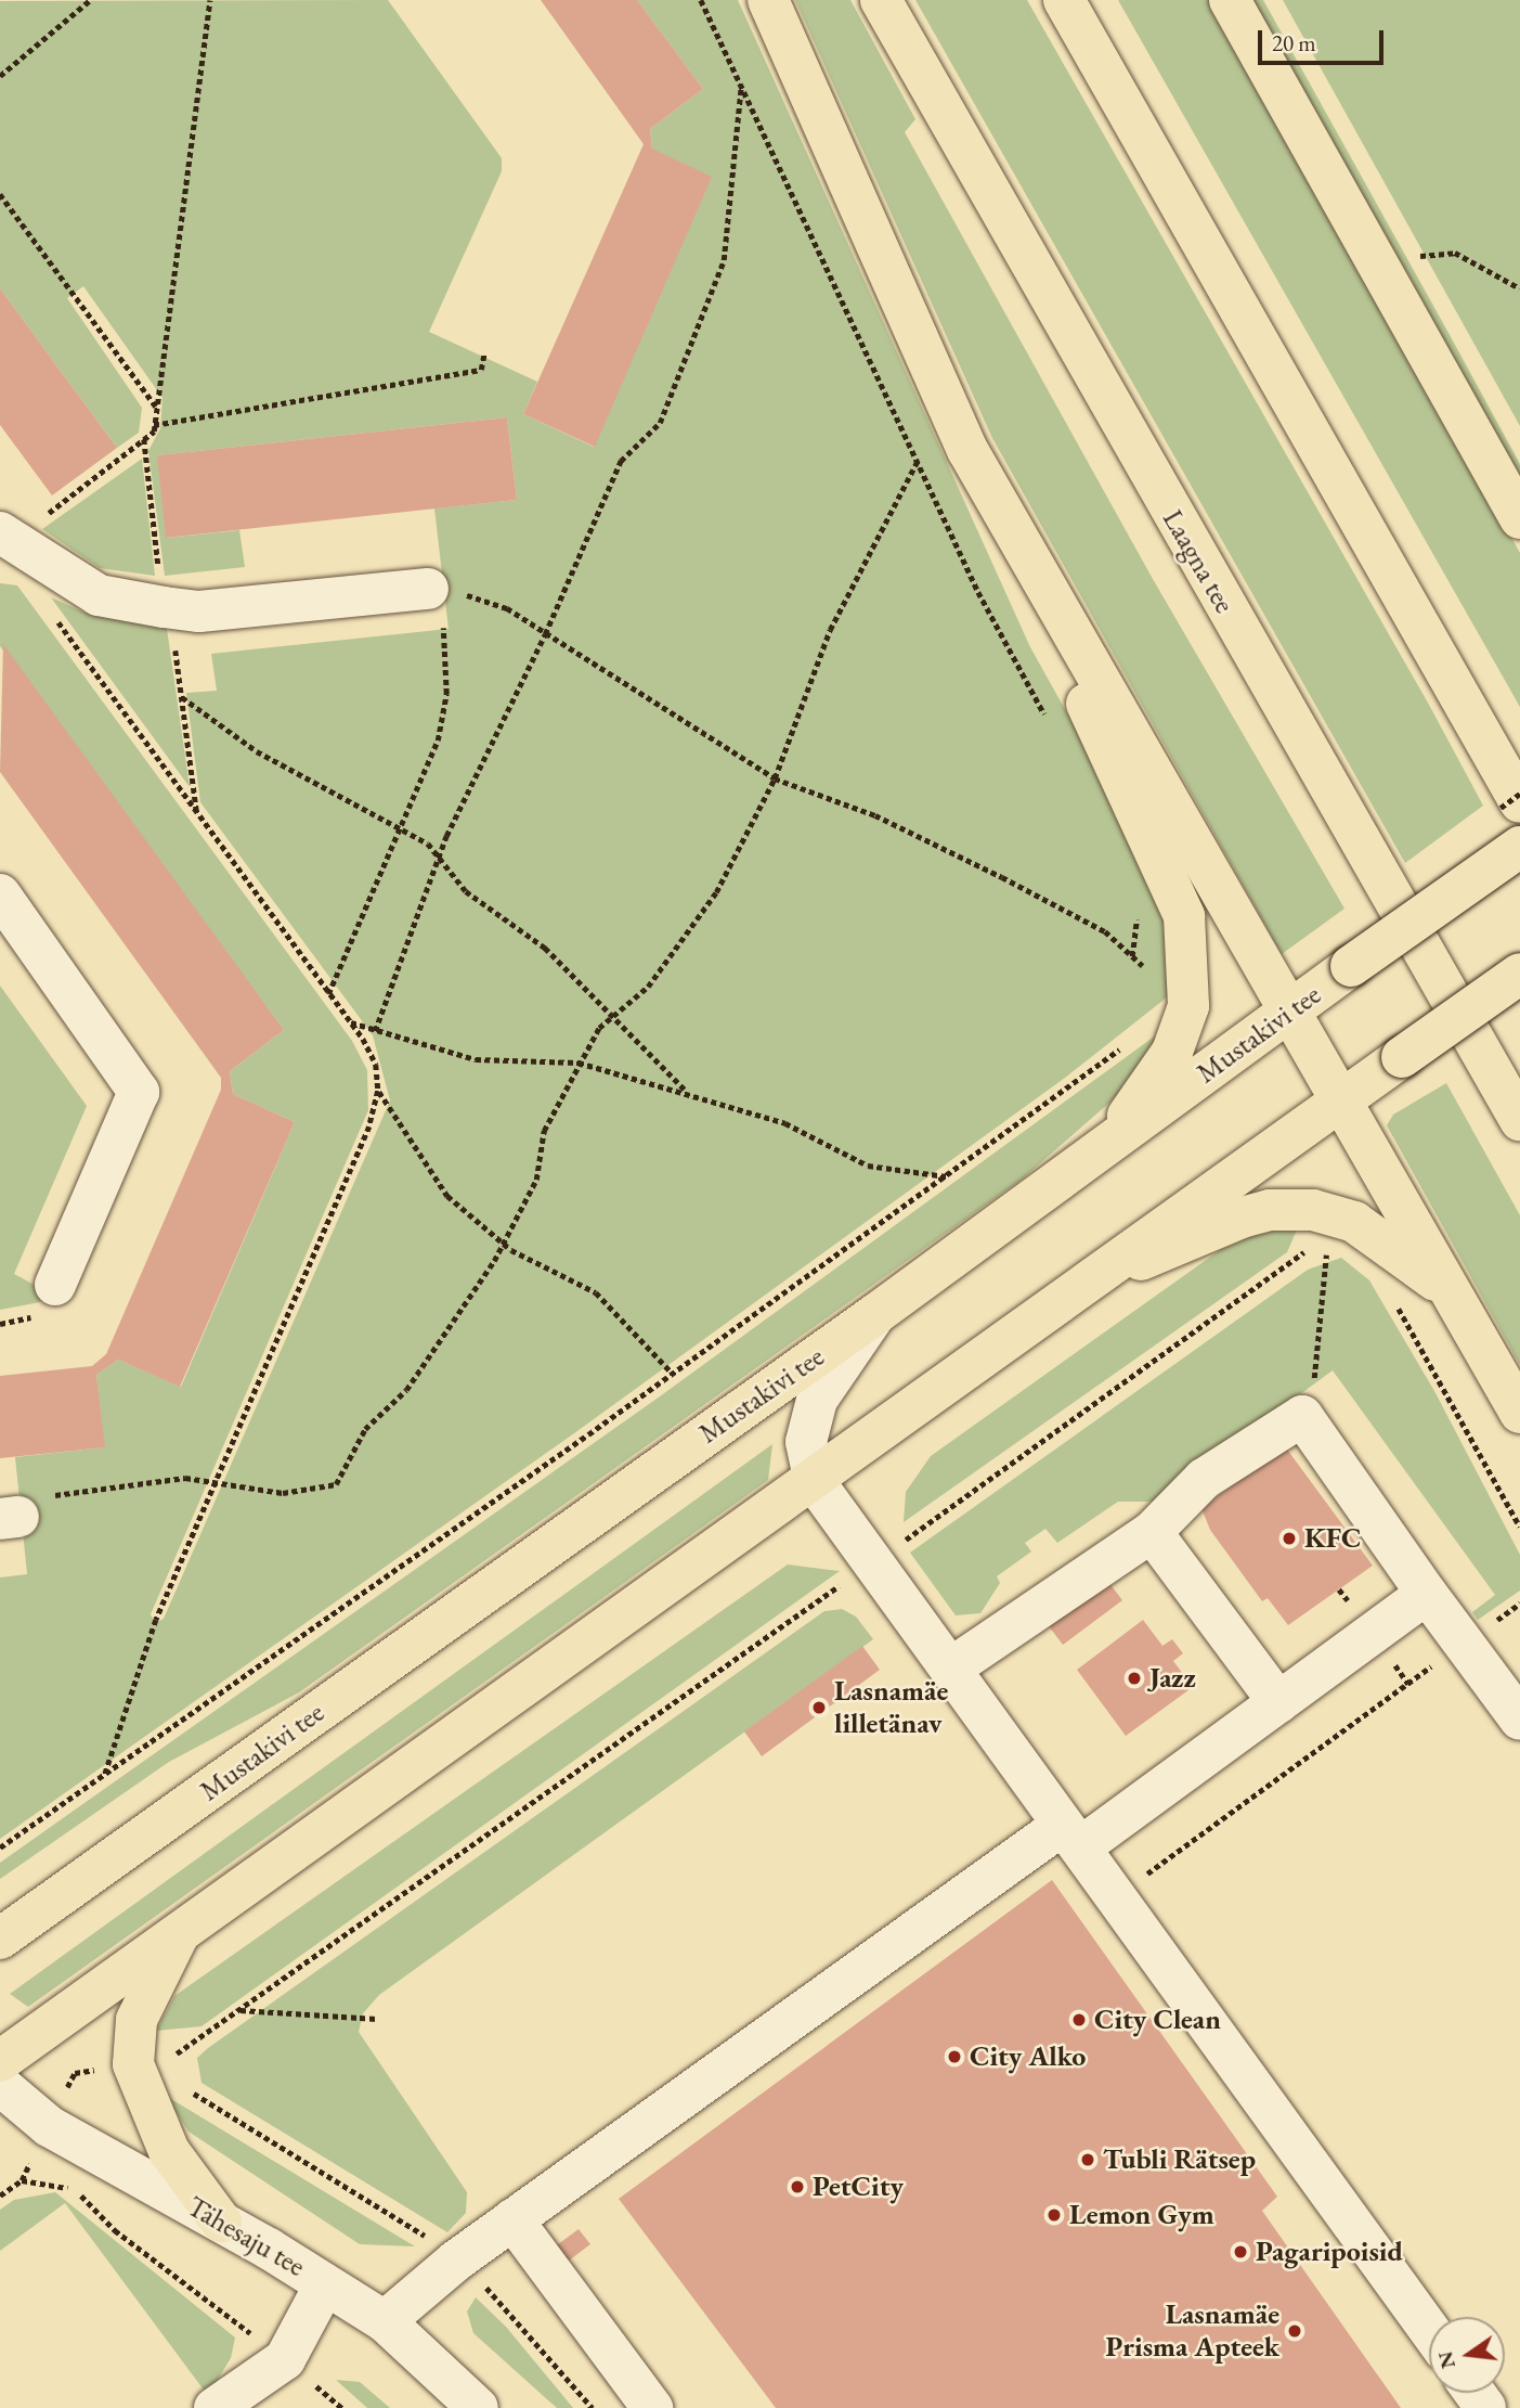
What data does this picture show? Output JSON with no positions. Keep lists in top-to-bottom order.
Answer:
{
  "streets": {
    "main road": ["Laagna tee", "Mustakivi tee"],
    "street": ["Tähesaju tee"]
  },
  "places": [
    "KFC",
    "Jazz",
    "Lasnamäe lilletänav",
    "City Clean",
    "City Alko",
    "Tubli Rätsep",
    "PetCity",
    "Lemon Gym",
    "Pagaripoisid",
    "Lasnamäe Prisma Apteek"
  ],
  "scale_bar": "20 m",
  "north": "left"
}
